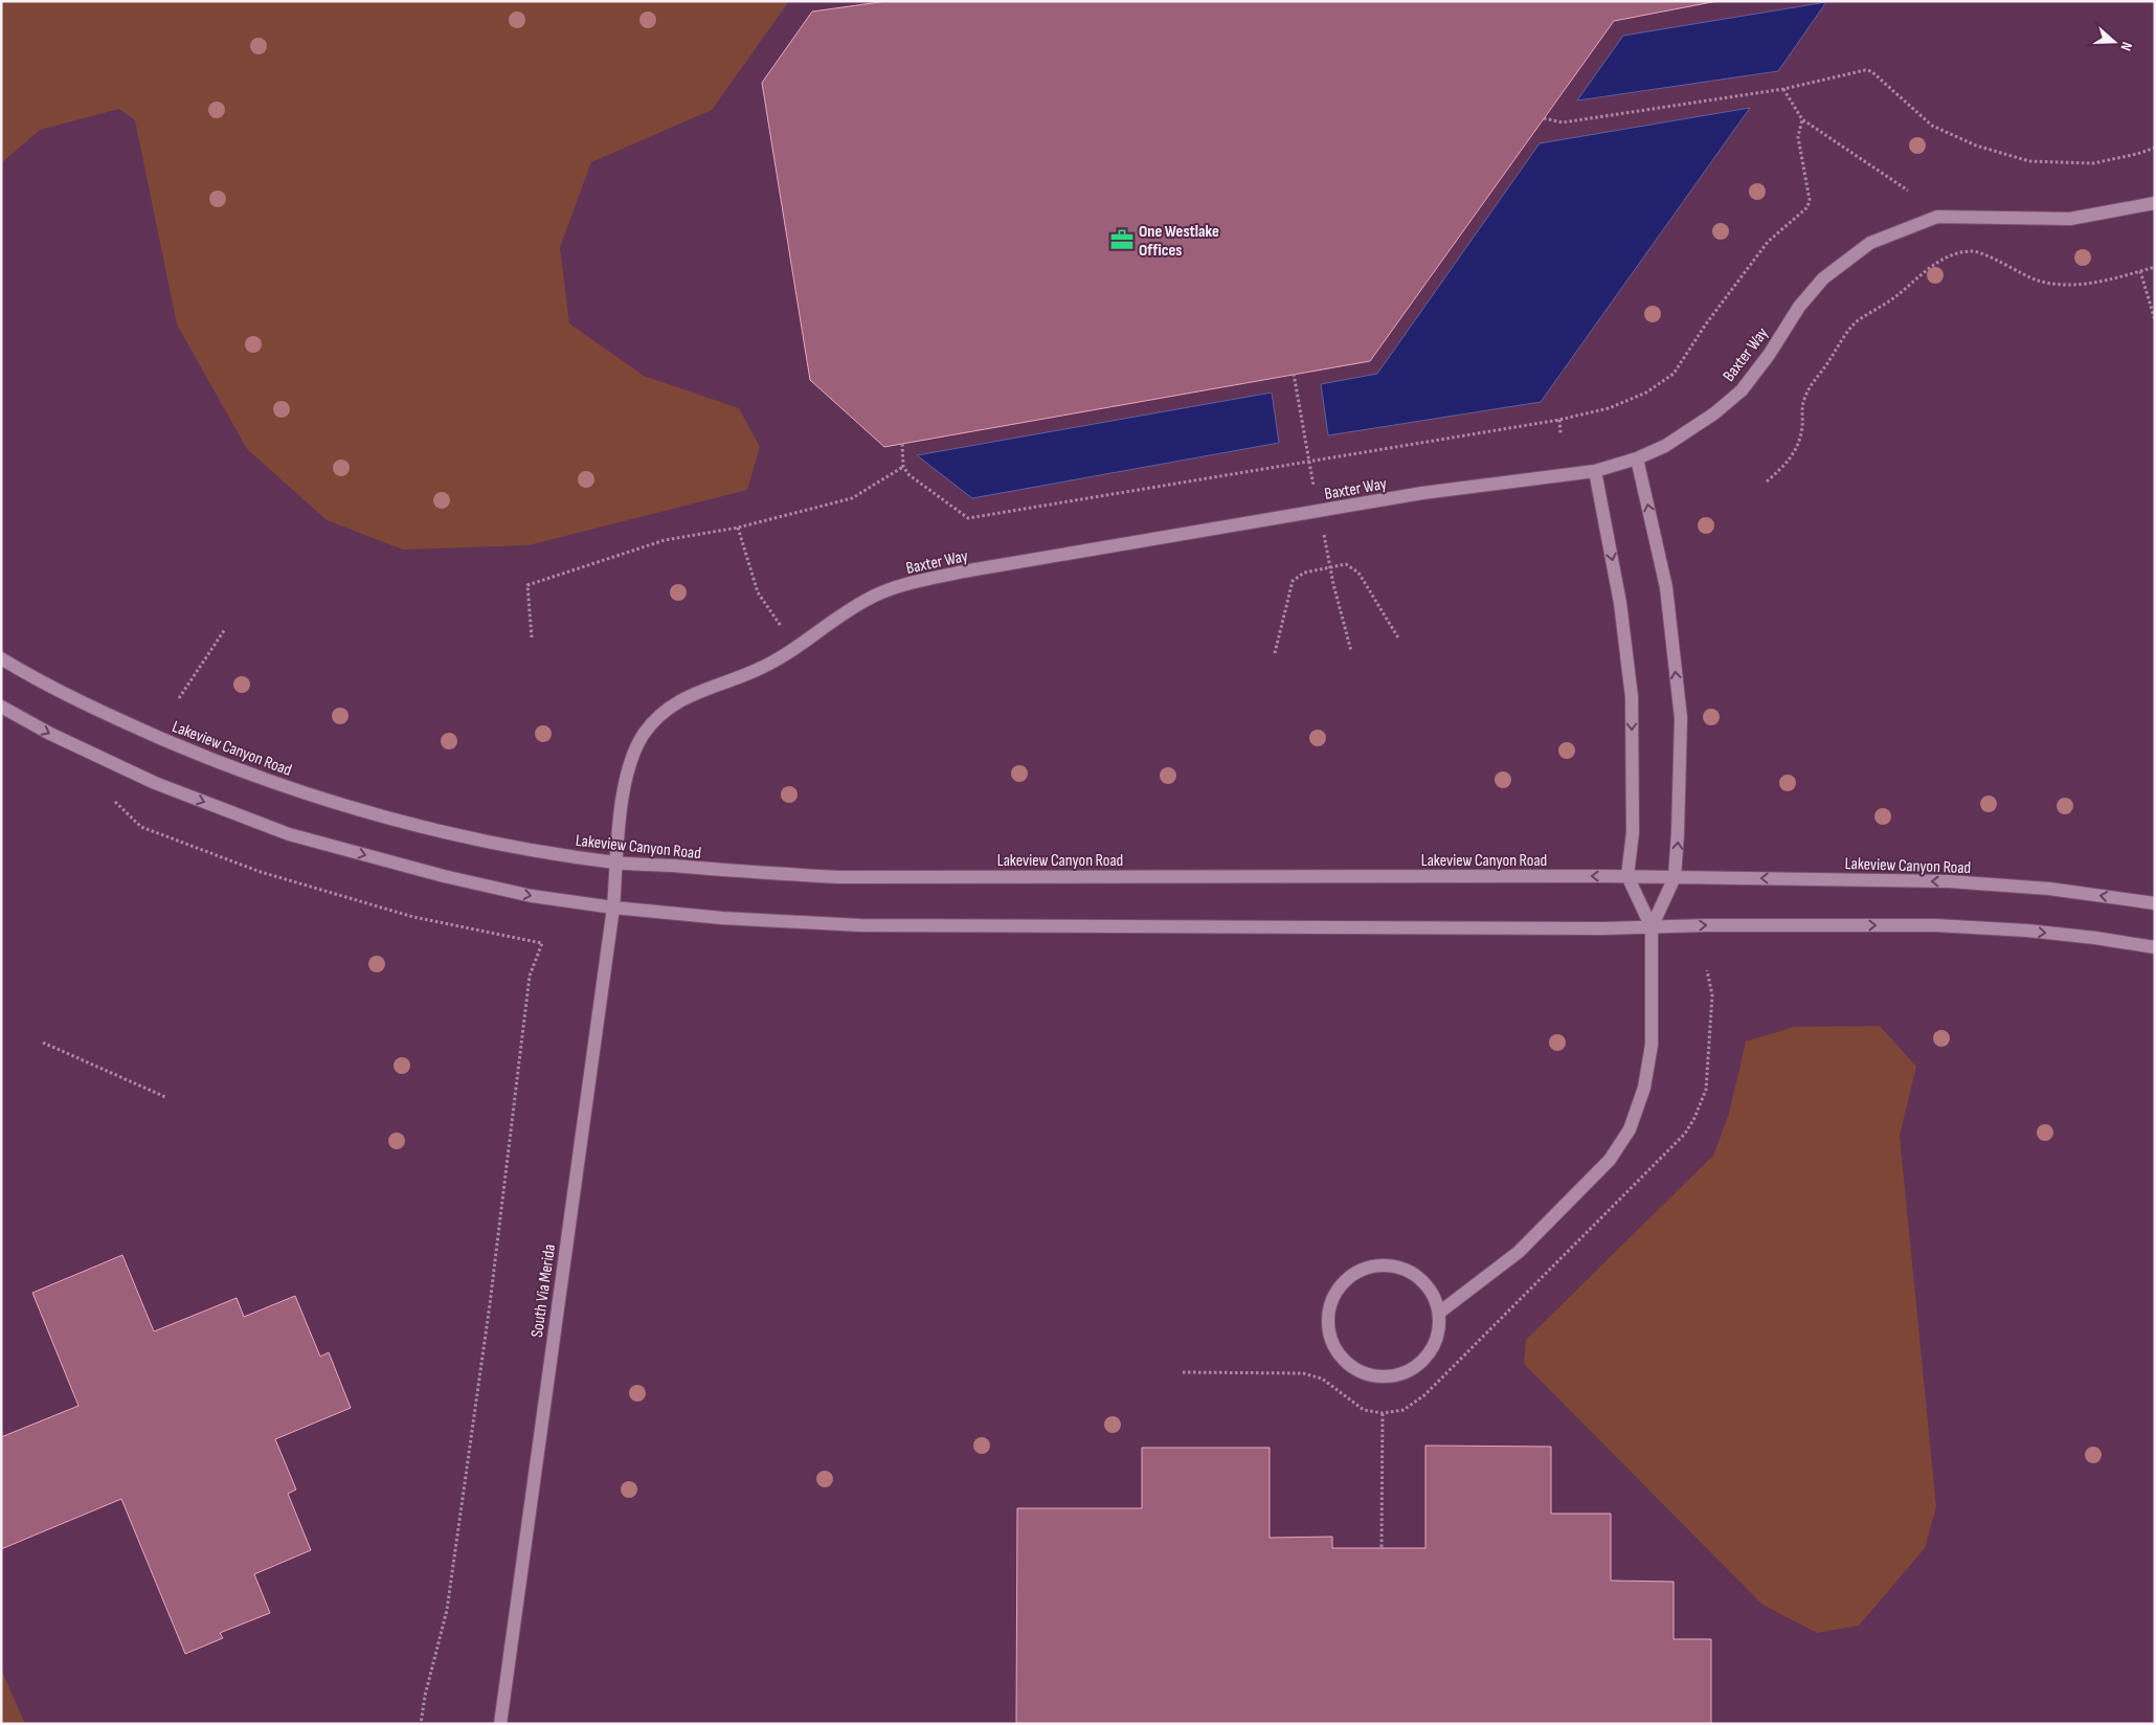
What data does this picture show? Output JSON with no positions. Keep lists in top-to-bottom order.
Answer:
{
  "streets": {
    "street": ["Baxter Way", "Lakeview Canyon Road", "South Via Merida"]
  },
  "crossings": [
    ["Baxter Way", "Lakeview Canyon Road"],
    ["Baxter Way", "South Via Merida"],
    ["Lakeview Canyon Road", "South Via Merida"]
  ],
  "places": {
    "office": ["One Westlake Offices"]
  },
  "north": "right"
}
